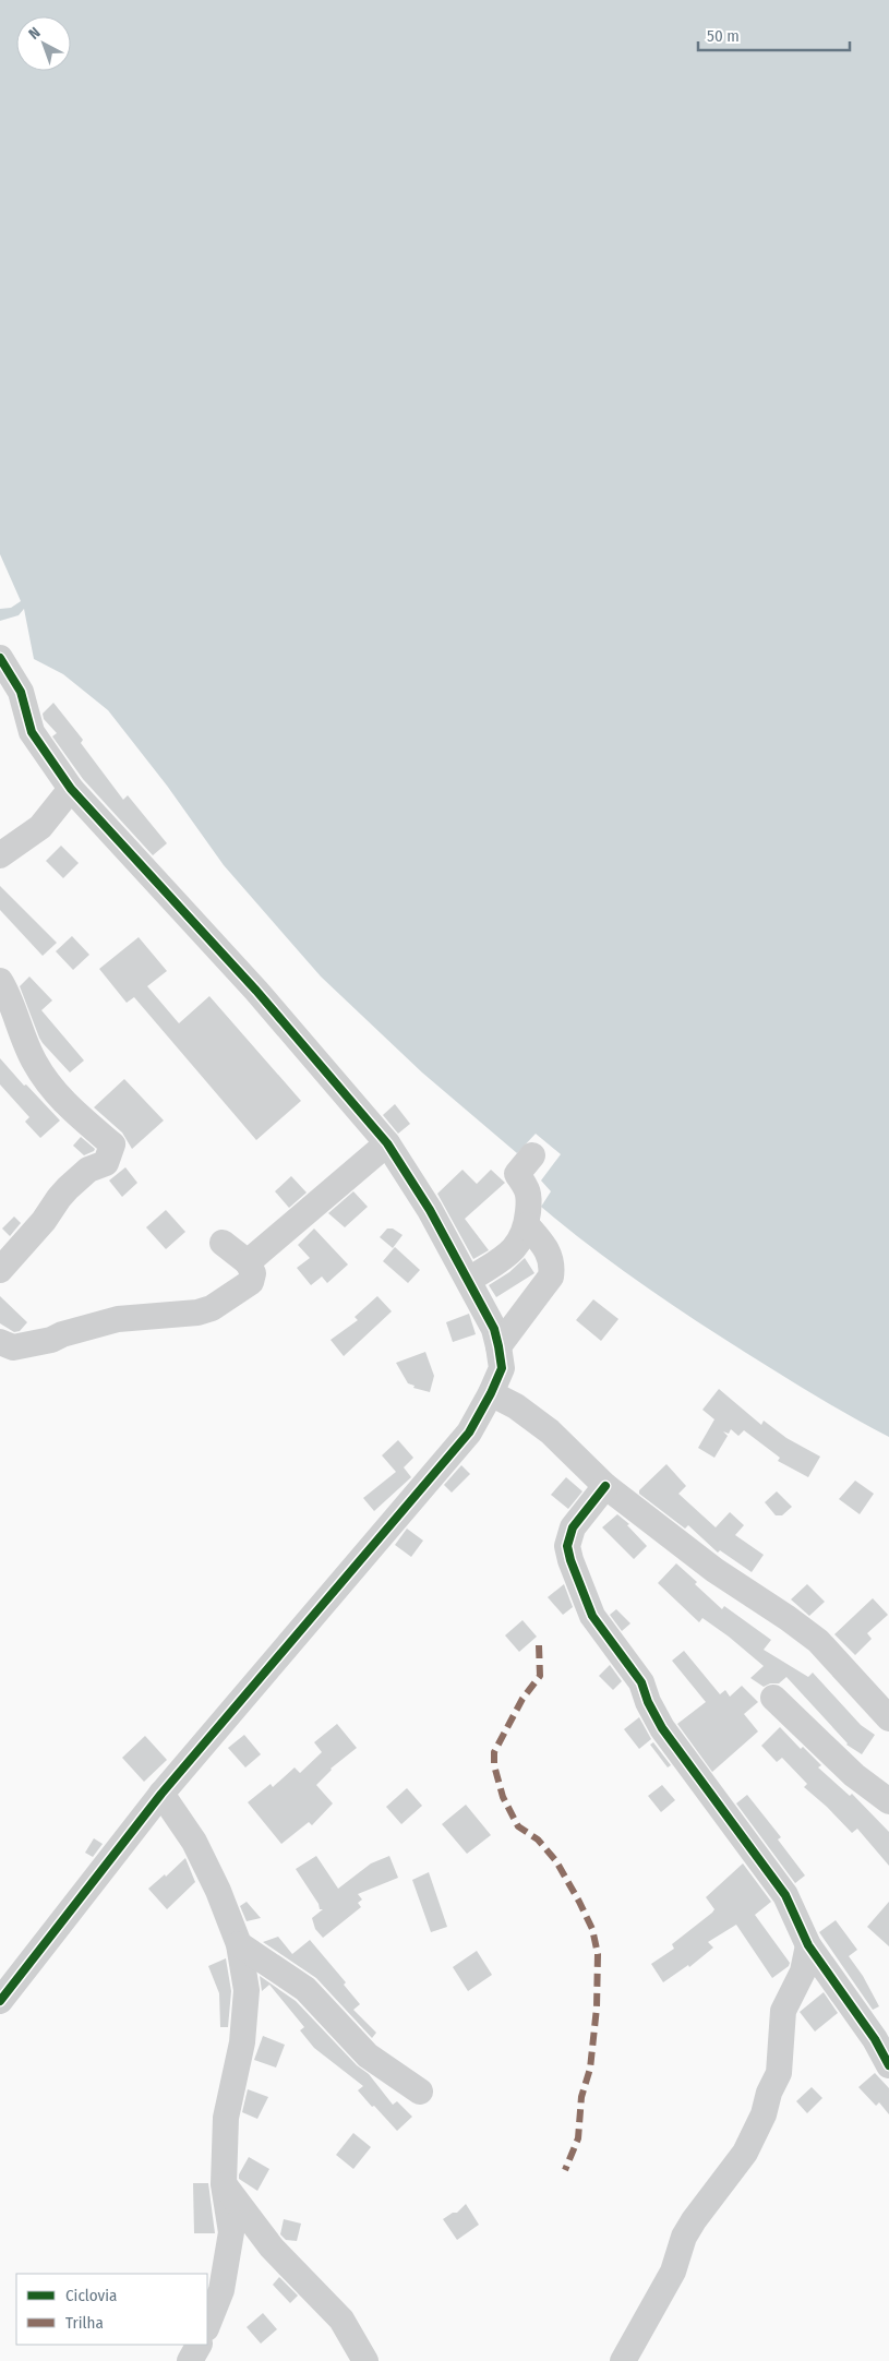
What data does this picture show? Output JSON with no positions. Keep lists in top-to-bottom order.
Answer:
{
  "legend": ["Ciclovia", "Trilha"],
  "scale_bar": "50 m",
  "north": "top left"
}
